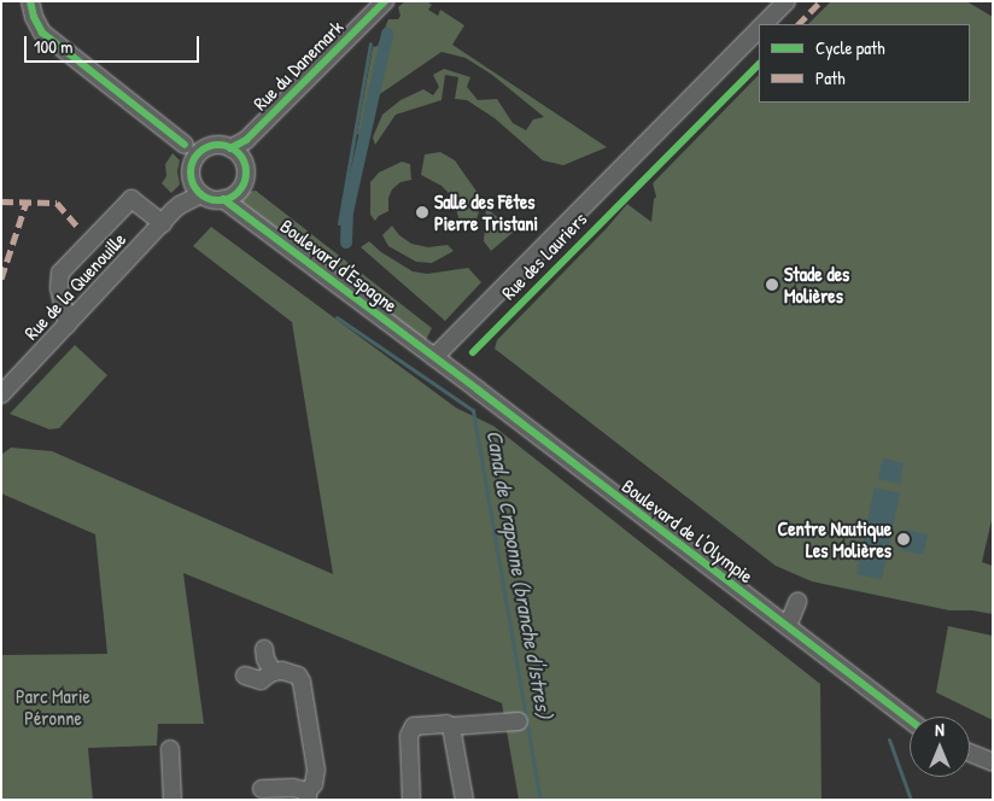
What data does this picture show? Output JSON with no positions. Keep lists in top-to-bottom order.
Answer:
{
  "streets": {
    "street": [
      "Rue du Danemark",
      "Rue des Lauriers",
      "Boulevard d'Espagne",
      "Rue de la Quenouille",
      "Boulevard de l'Olympie"
    ]
  },
  "crossings": [
    ["Rue du Danemark", "Boulevard d'Espagne"],
    ["Rue du Danemark", "Rue de la Quenouille"],
    ["Rue des Lauriers", "Boulevard d'Espagne"],
    ["Rue des Lauriers", "Boulevard de l'Olympie"],
    ["Boulevard d'Espagne", "Rue de la Quenouille"],
    ["Boulevard d'Espagne", "Boulevard de l'Olympie"]
  ],
  "water": ["Canal de Craponne (branche d'Istres)"],
  "parks": ["Parc Marie Péronne"],
  "places": ["Salle des Fêtes Pierre Tristani", "Stade des Molières", "Centre Nautique Les Molières"],
  "legend": ["Cycle path", "Path"],
  "scale_bar": "100 m",
  "north": "top"
}
